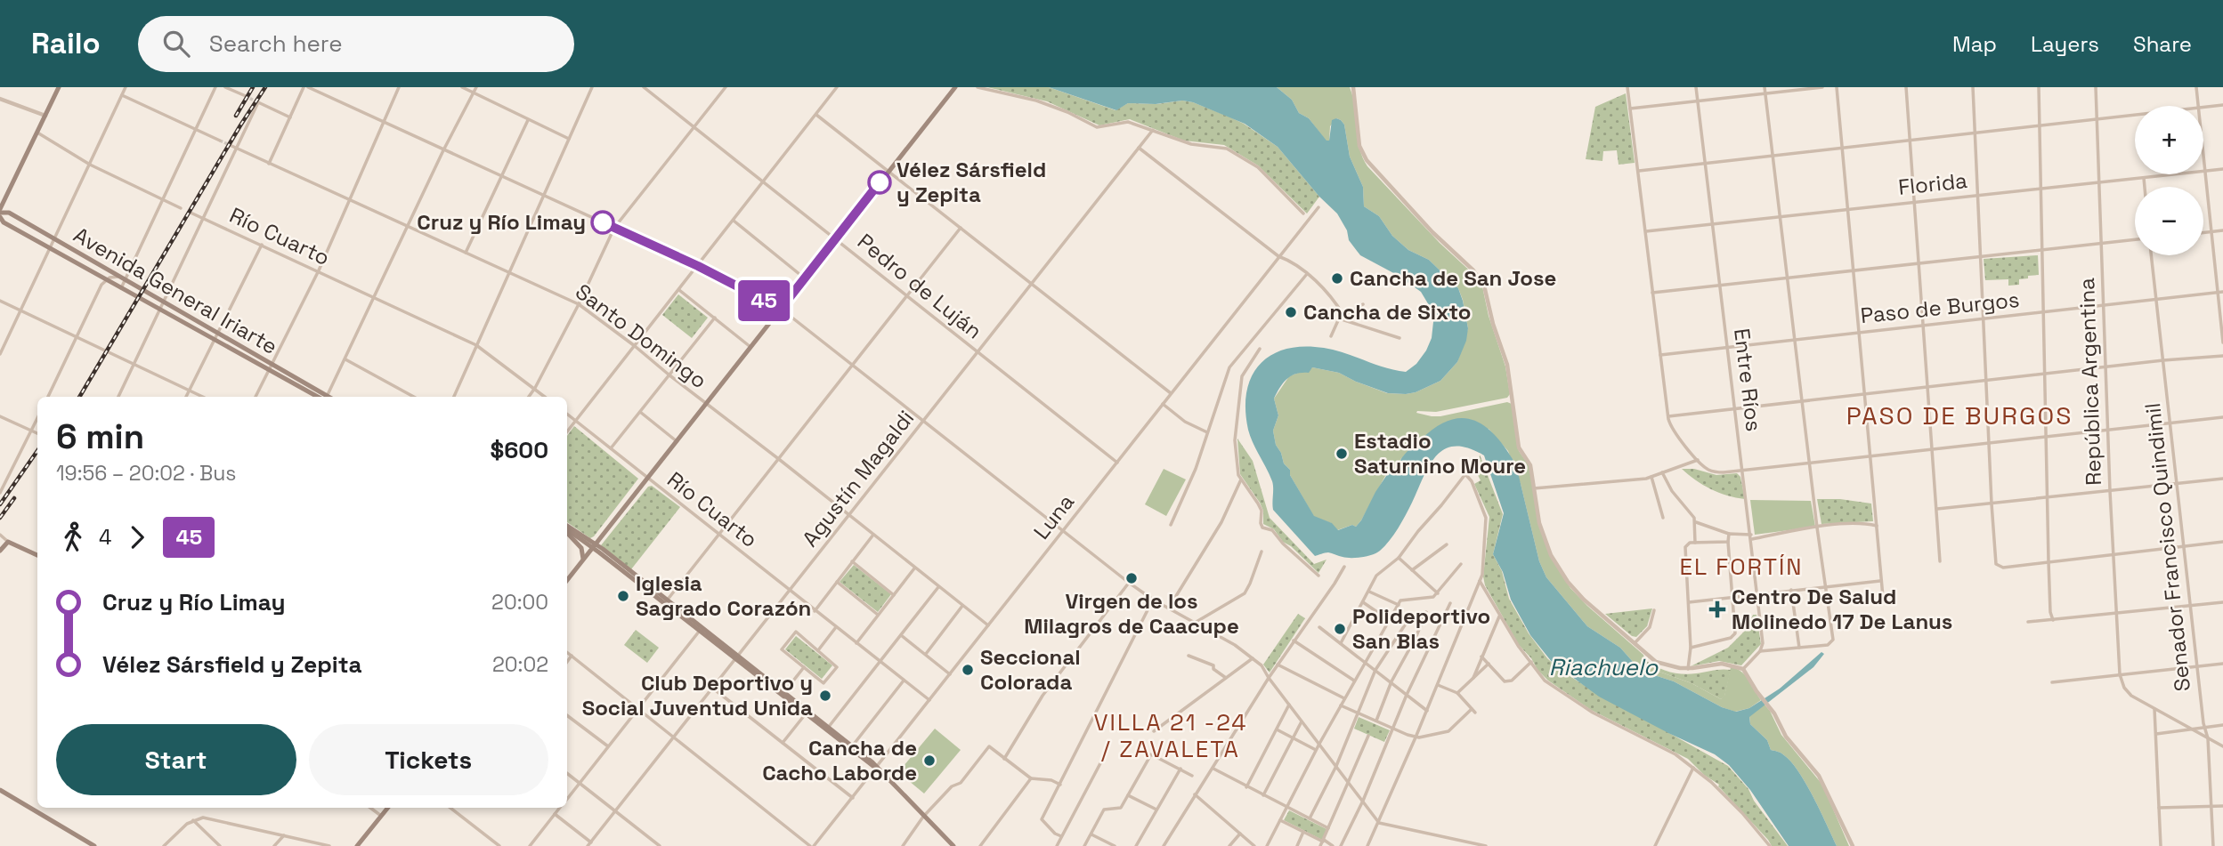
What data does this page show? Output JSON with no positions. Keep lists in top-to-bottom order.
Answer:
{
  "streets": {
    "main road": ["Avenida General Iriarte"],
    "street": [
      "Florida",
      "Río Cuarto",
      "Pedro de Luján",
      "Paso de Burgos",
      "Santo Domingo",
      "Entre Ríos",
      "República Argentina",
      "Agustín Magaldi",
      "Luna",
      "Senador Francisco Quindimil"
    ]
  },
  "crossings": [
    ["Florida", "Entre Ríos"],
    ["Florida", "República Argentina"],
    ["Río Cuarto", "Agustín Magaldi"],
    ["Río Cuarto", "Luna"],
    ["Pedro de Luján", "Agustín Magaldi"],
    ["Pedro de Luján", "Luna"],
    ["Paso de Burgos", "Entre Ríos"],
    ["Paso de Burgos", "República Argentina"],
    ["Paso de Burgos", "Senador Francisco Quindimil"],
    ["Santo Domingo", "Agustín Magaldi"],
    ["Santo Domingo", "Luna"]
  ],
  "districts": ["PASO DE BURGOS", "EL FORTÍN", "VILLA 21 -24 / ZAVALETA"],
  "water": ["Riachuelo"],
  "places": {
    "other": [
      "Vélez Sársfield y Zepita",
      "Cruz y Río Limay",
      "Cancha de San Jose",
      "Cancha de Sixto",
      "Estadio Saturnino Moure",
      "Virgen de los Milagros de Caacupe",
      "Iglesia Sagrado Corazón",
      "Polideportivo San Blas",
      "Seccional Colorada",
      "Club Deportivo y Social Juventud Unida",
      "Cancha de Cacho Laborde"
    ],
    "health": ["Centro De Salud Molinedo 17 De Lanus"]
  },
  "lines": ["bus line 45"],
  "page": {
    "header": "Railo",
    "search": "Search here",
    "nav": ["Map", "Layers", "Share"],
    "on_map": "45",
    "map_buttons": ["+", "−"],
    "heading": ["6 min", "19:56 – 20:02 · Bus", "$600"],
    "legs": ["4", "45"],
    "list": [
      {
        "name": "Cruz y Río Limay",
        "value": "20:00"
      },
      {
        "name": "Vélez Sársfield y Zepita",
        "value": "20:02"
      }
    ],
    "buttons": ["Start", "Tickets"]
  }
}
